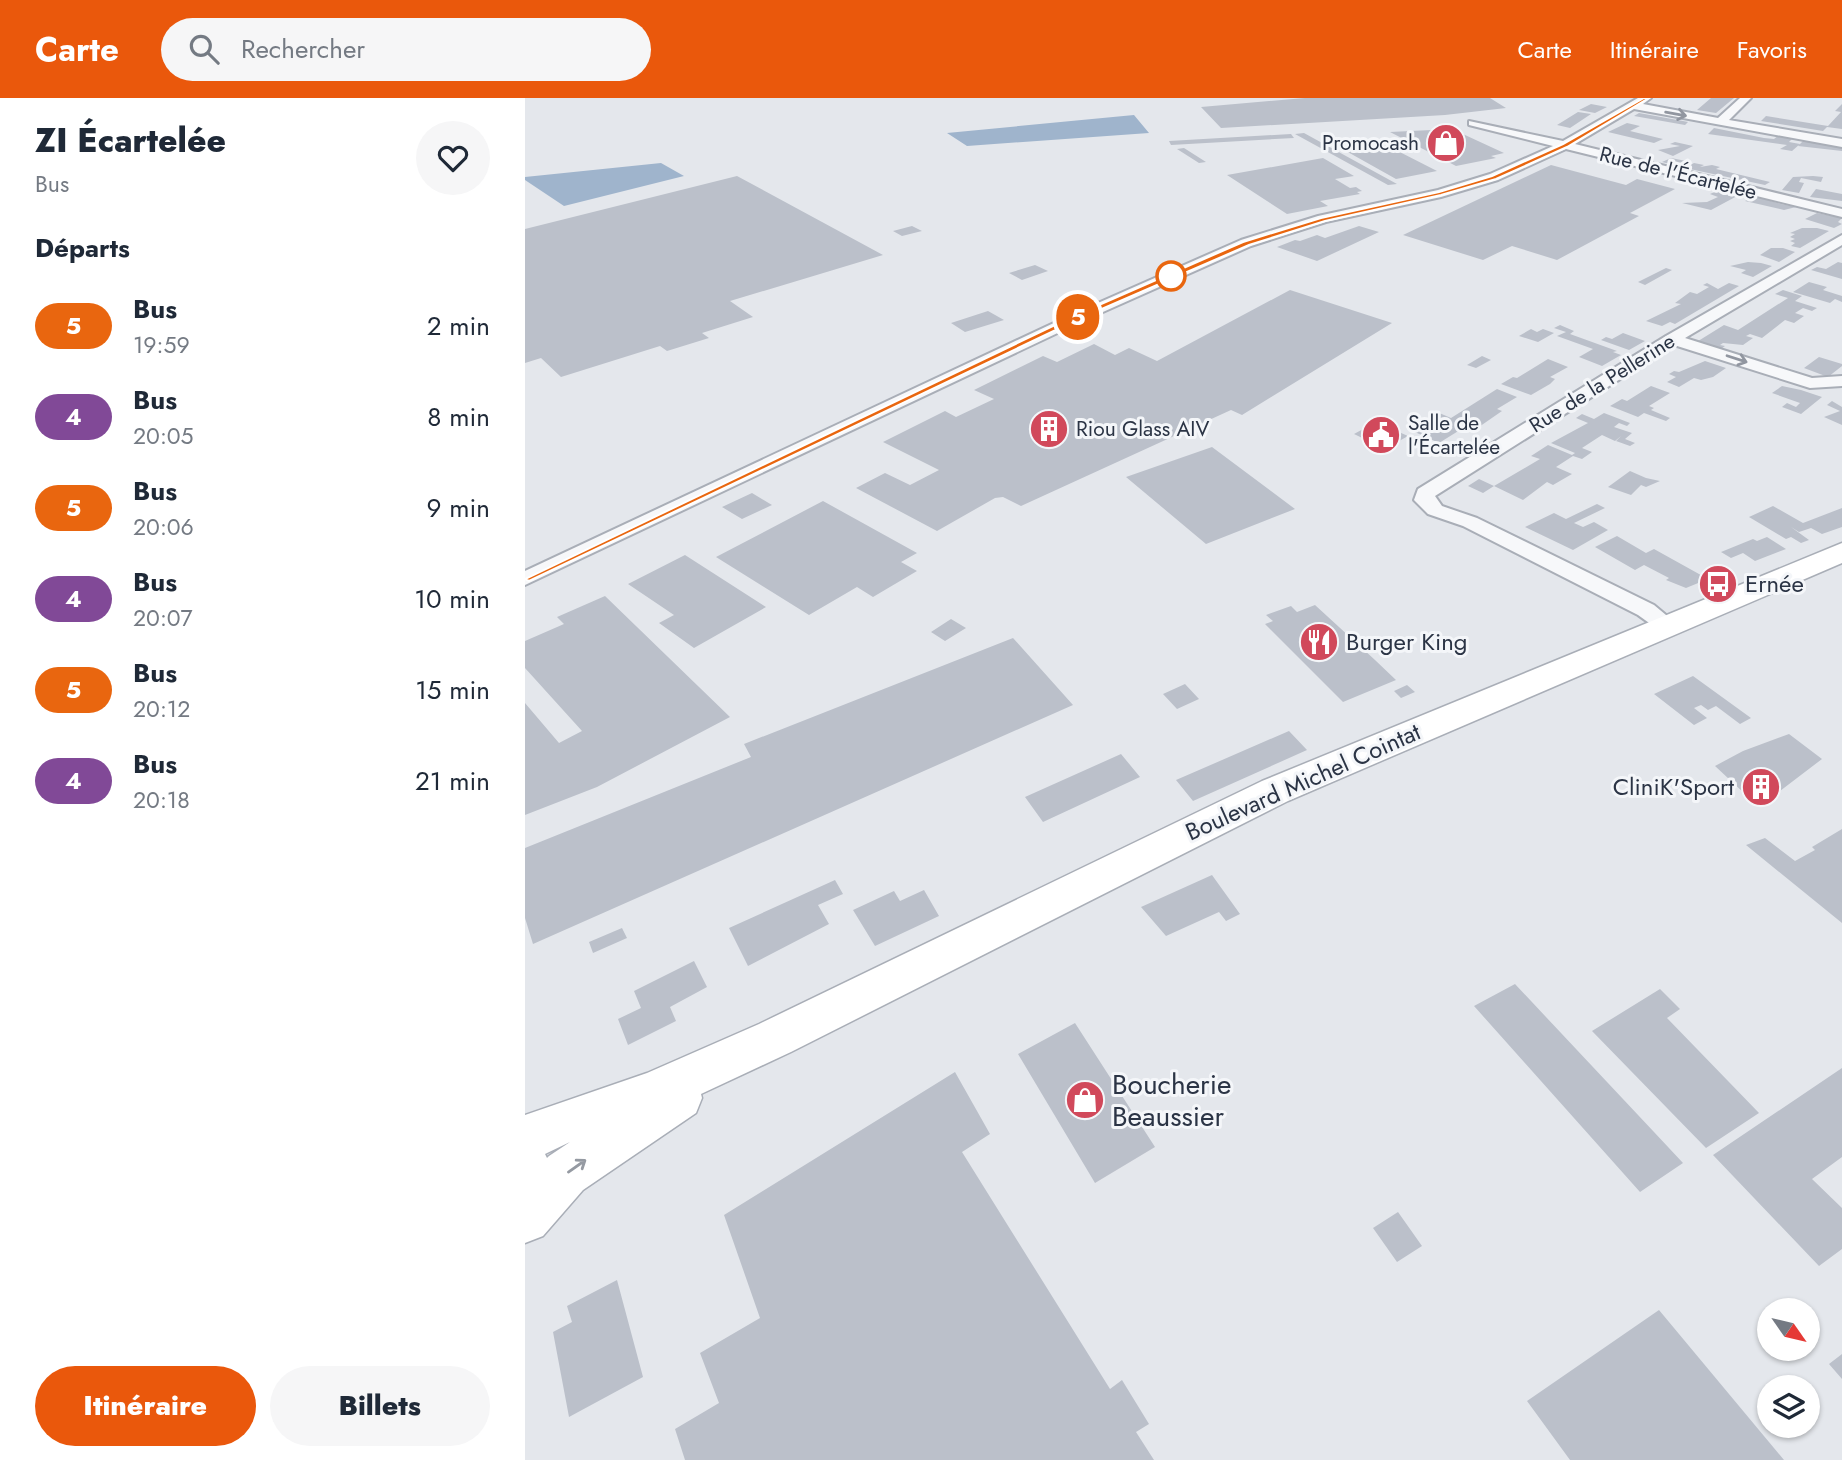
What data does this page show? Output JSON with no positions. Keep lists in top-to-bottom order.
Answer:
{
  "streets": {
    "main road": ["Boulevard Michel Cointat"],
    "street": ["Rue de l'Écartelée", "Rue de la Pellerine"]
  },
  "crossings": [
    ["Rue de la Pellerine", "Boulevard Michel Cointat"]
  ],
  "places": {
    "shop": ["Promocash", "Boucherie Beaussier"],
    "building": ["Riou Glass AIV", "CliniK'Sport"],
    "public building": ["Salle de l'Écartelée"],
    "bus stop": ["Ernée"],
    "restaurant": ["Burger King"]
  },
  "lines": ["bus line 5"],
  "north": "bottom right",
  "page": {
    "header": "Carte",
    "search": "Rechercher",
    "nav": ["Carte", "Itinéraire", "Favoris"],
    "heading": [
      ["ZI Écartelée", "Bus"],
      "Départs"
    ],
    "on_map": "5",
    "list": [
      {
        "mark": "5",
        "name": "Bus",
        "note": "19:59",
        "value": "2 min"
      },
      {
        "mark": "4",
        "name": "Bus",
        "note": "20:05",
        "value": "8 min"
      },
      {
        "mark": "5",
        "name": "Bus",
        "note": "20:06",
        "value": "9 min"
      },
      {
        "mark": "4",
        "name": "Bus",
        "note": "20:07",
        "value": "10 min"
      },
      {
        "mark": "5",
        "name": "Bus",
        "note": "20:12",
        "value": "15 min"
      },
      {
        "mark": "4",
        "name": "Bus",
        "note": "20:18",
        "value": "21 min"
      }
    ],
    "buttons": ["Itinéraire", "Billets"]
  }
}
